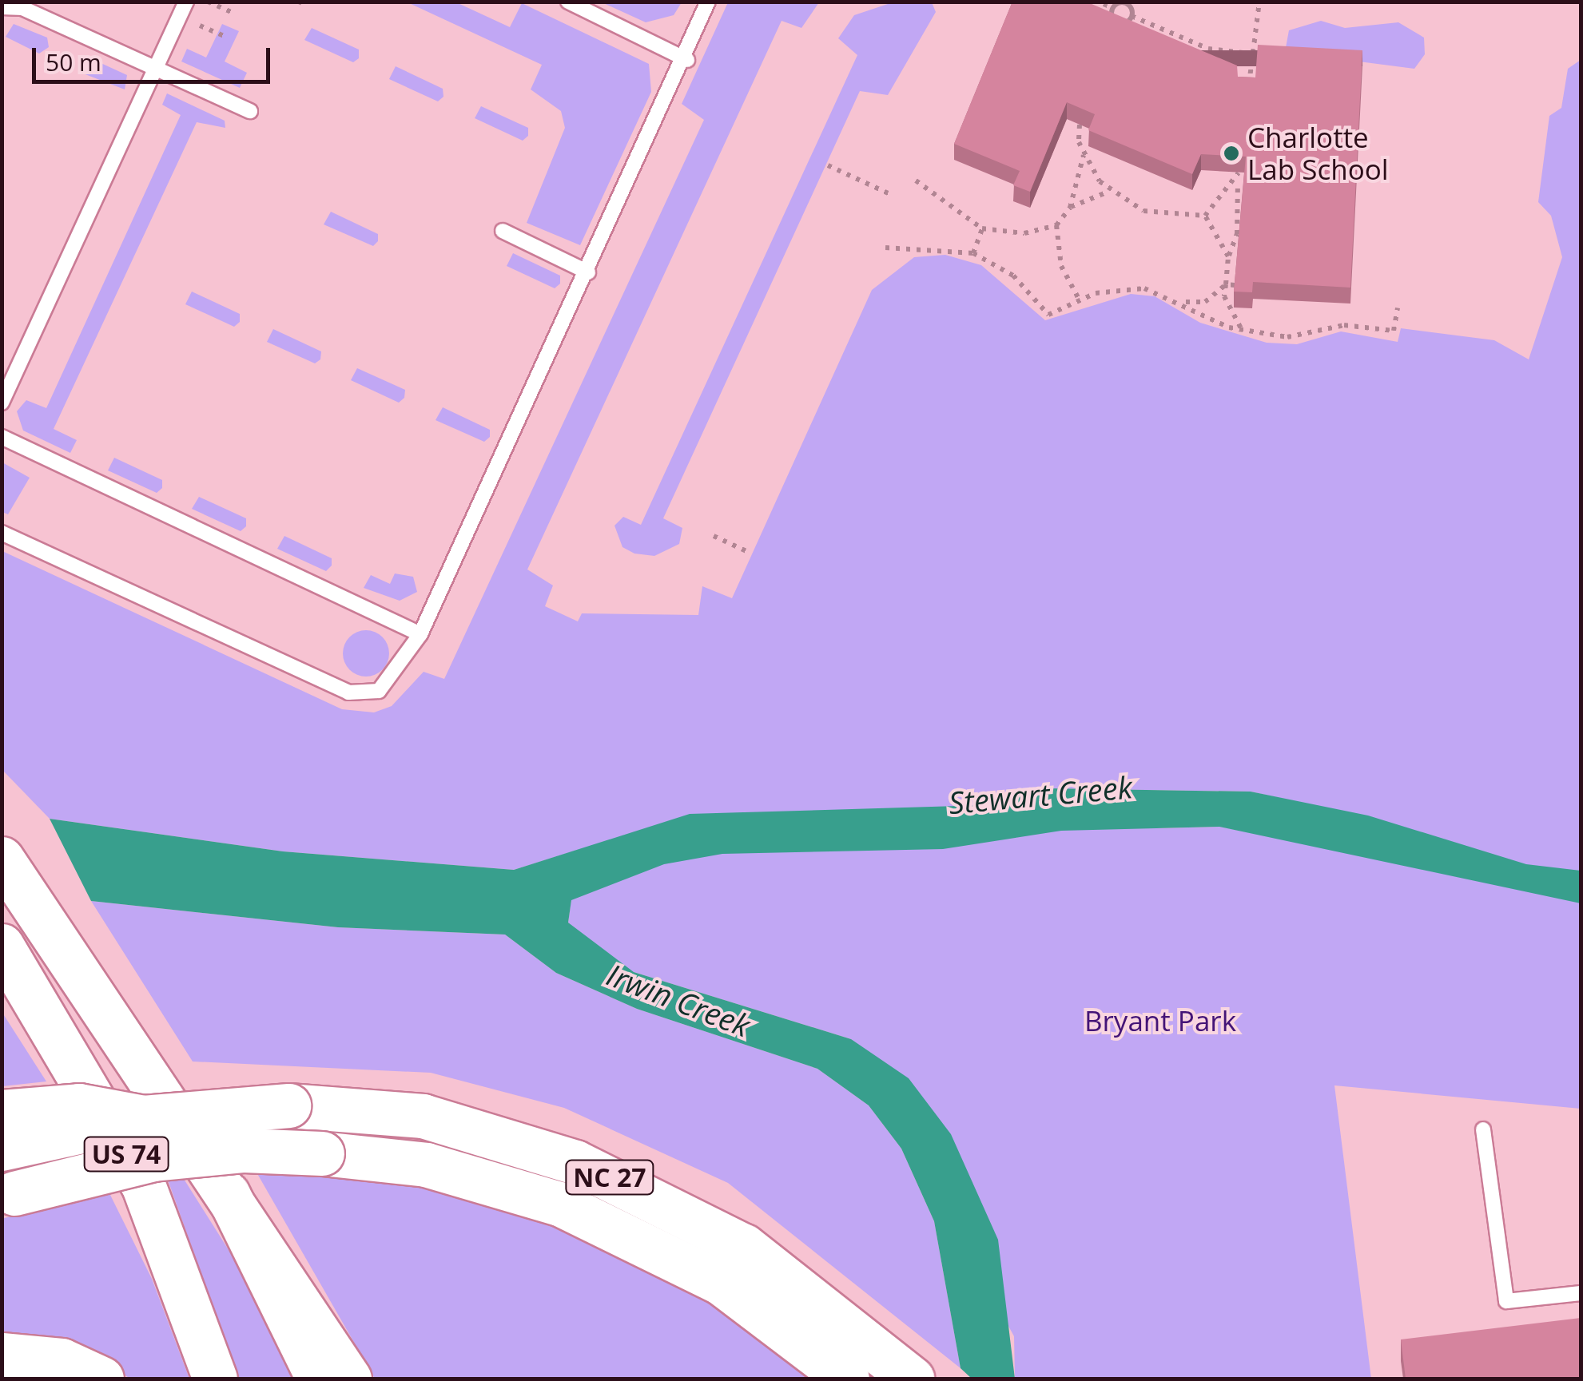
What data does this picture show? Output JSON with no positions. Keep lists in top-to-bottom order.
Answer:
{
  "streets": {
    "main road": ["US 74", "NC 27"]
  },
  "water": ["Stewart Creek", "Irwin Creek"],
  "parks": ["Bryant Park"],
  "places": ["Charlotte Lab School"],
  "scale_bar": "50 m"
}
